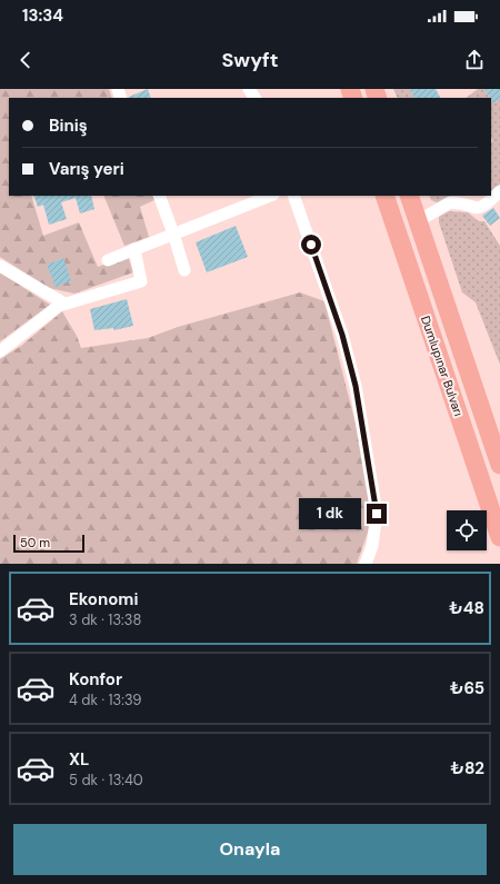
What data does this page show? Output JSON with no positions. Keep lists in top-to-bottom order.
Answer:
{
  "streets": {
    "highway": ["Dumlupınar Bulvarı"]
  },
  "scale_bar": "50 m",
  "page": {
    "status": "13:34",
    "header": "Swyft",
    "banner": ["Biniş", "Varış yeri"],
    "bubble": "1 dk",
    "scale": "50 m",
    "list": [
      {
        "name": "Ekonomi",
        "note": "3 dk · 13:38",
        "value": "₺48"
      },
      {
        "name": "Konfor",
        "note": "4 dk · 13:39",
        "value": "₺65"
      },
      {
        "name": "XL",
        "note": "5 dk · 13:40",
        "value": "₺82"
      }
    ],
    "buttons": "Onayla"
  }
}
